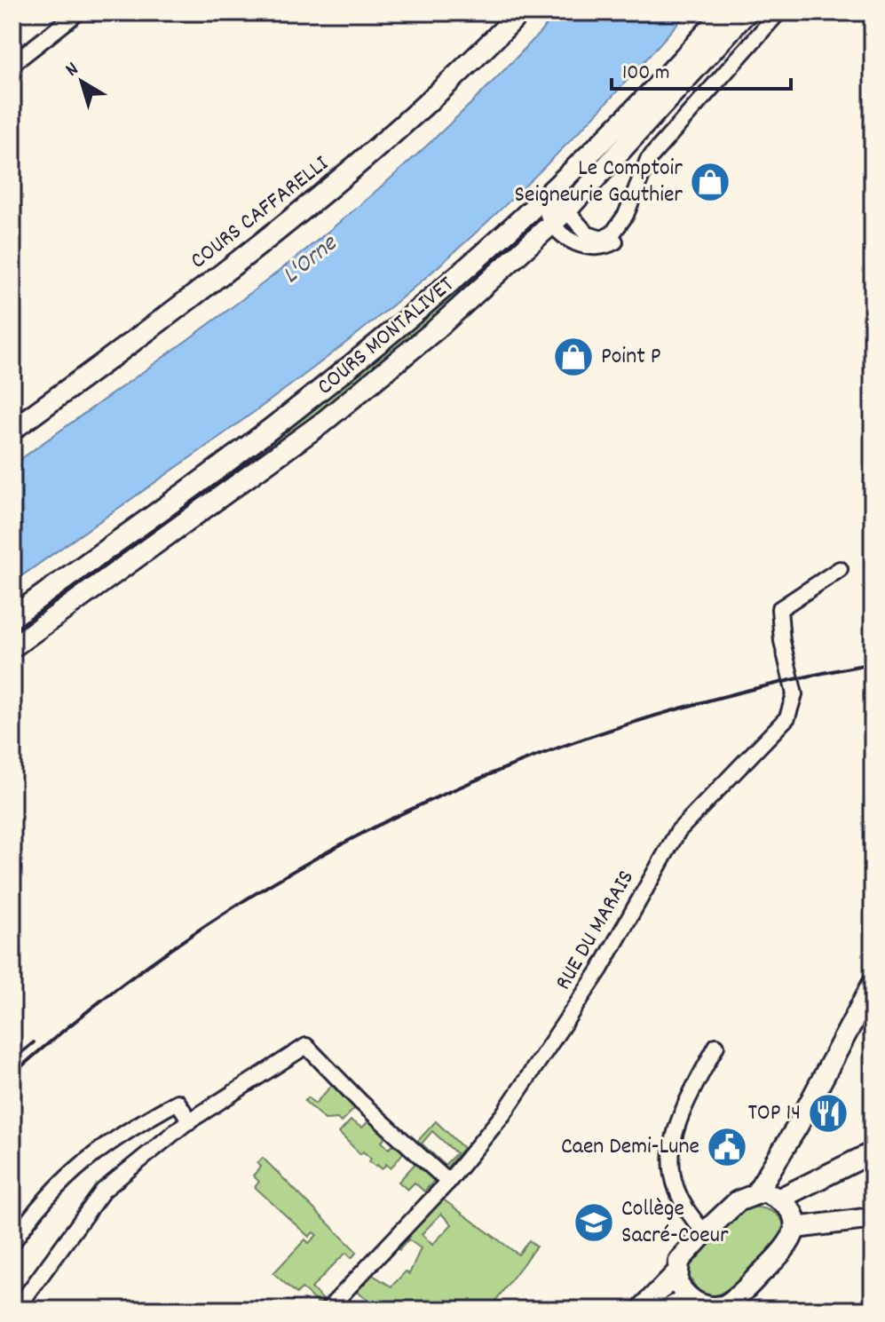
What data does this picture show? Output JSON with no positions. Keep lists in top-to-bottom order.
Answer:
{
  "streets": {
    "main road": ["COURS CAFFARELLI", "COURS MONTALIVET"],
    "street": ["RUE DU MARAIS"]
  },
  "water": ["L'Orne"],
  "places": {
    "shop": ["Le Comptoir Seigneurie Gauthier", "Point P"],
    "restaurant": ["TOP 14"],
    "public building": ["Caen Demi-Lune"],
    "school or university": ["Collège Sacré-Coeur"]
  },
  "scale_bar": "100 m",
  "north": "top left"
}
